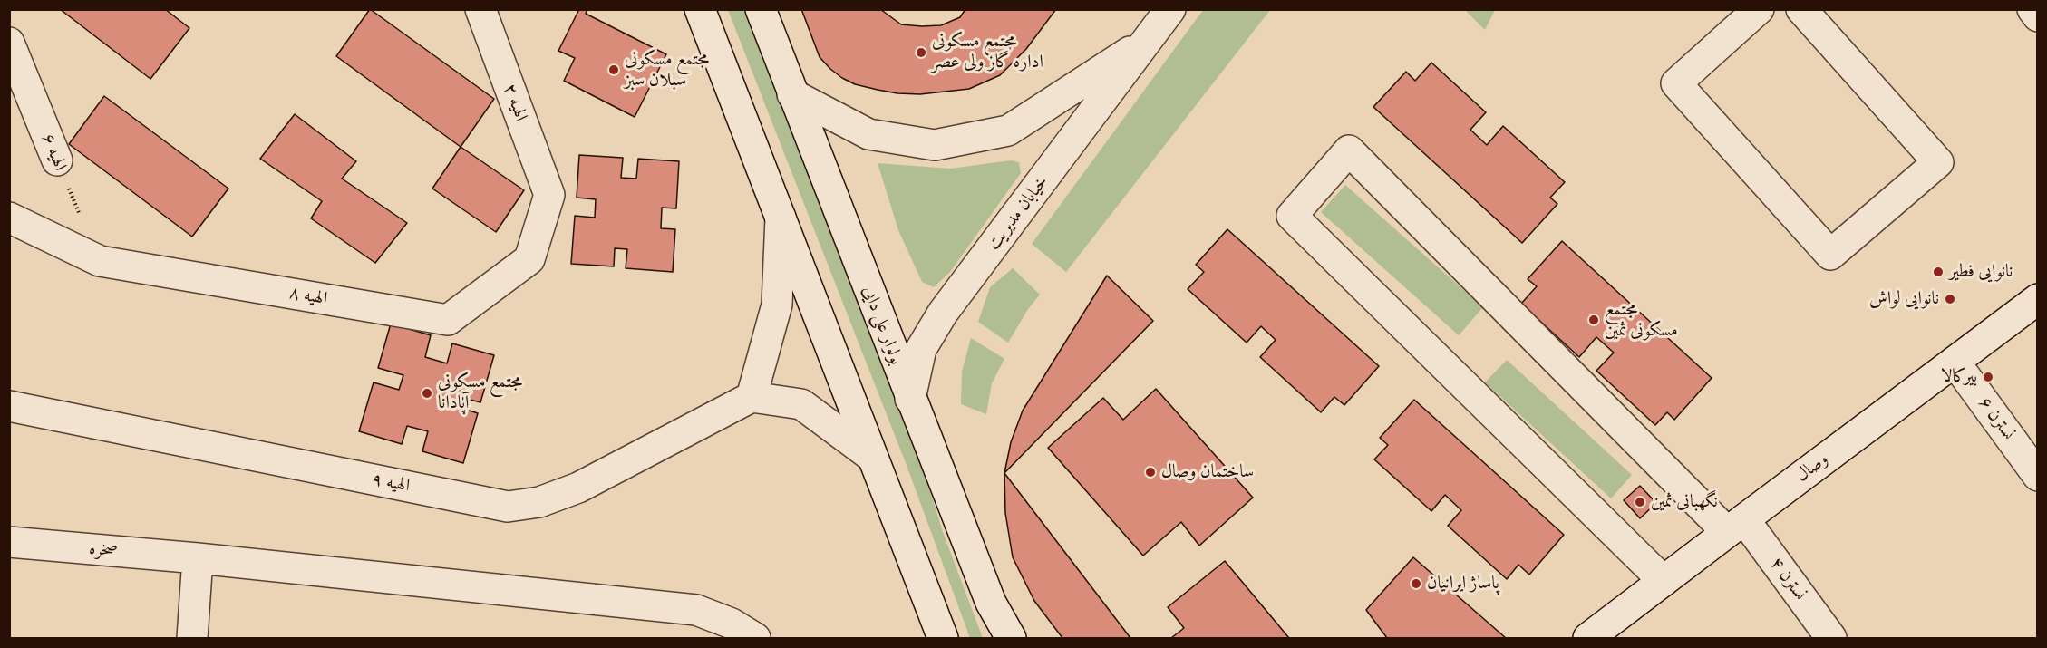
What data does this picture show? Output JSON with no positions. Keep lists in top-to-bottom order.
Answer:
{
  "streets": {
    "street": [
      "الهیه ۲",
      "الهیه ۶",
      "خیابان مدیریت",
      "الهیه ۸",
      "بولوار علی دایی",
      "نسترن ۶",
      "وصال",
      "الهیه ۹",
      "صخره",
      "نسترن ۴"
    ]
  },
  "crossings": [
    ["الهیه ۲", "الهیه ۸"],
    ["الهیه ۶", "الهیه ۸"],
    ["خیابان مدیریت", "بولوار علی دایی"],
    ["نسترن ۶", "وصال"],
    ["وصال", "نسترن ۴"]
  ],
  "places": [
    "مجتمع مسکونی اداره گاز ولی عصر",
    "مجتمع مسکونی سبلان سبز",
    "نانوایی فطیر",
    "نانوایی لواش",
    "مجتمع مسکونی ثمین",
    "بیرکالا",
    "مجتمع مسکونی آپادانا",
    "ساختمان وصال",
    "نگهبانی ثمین",
    "پاساژ ایرانیان"
  ]
}
